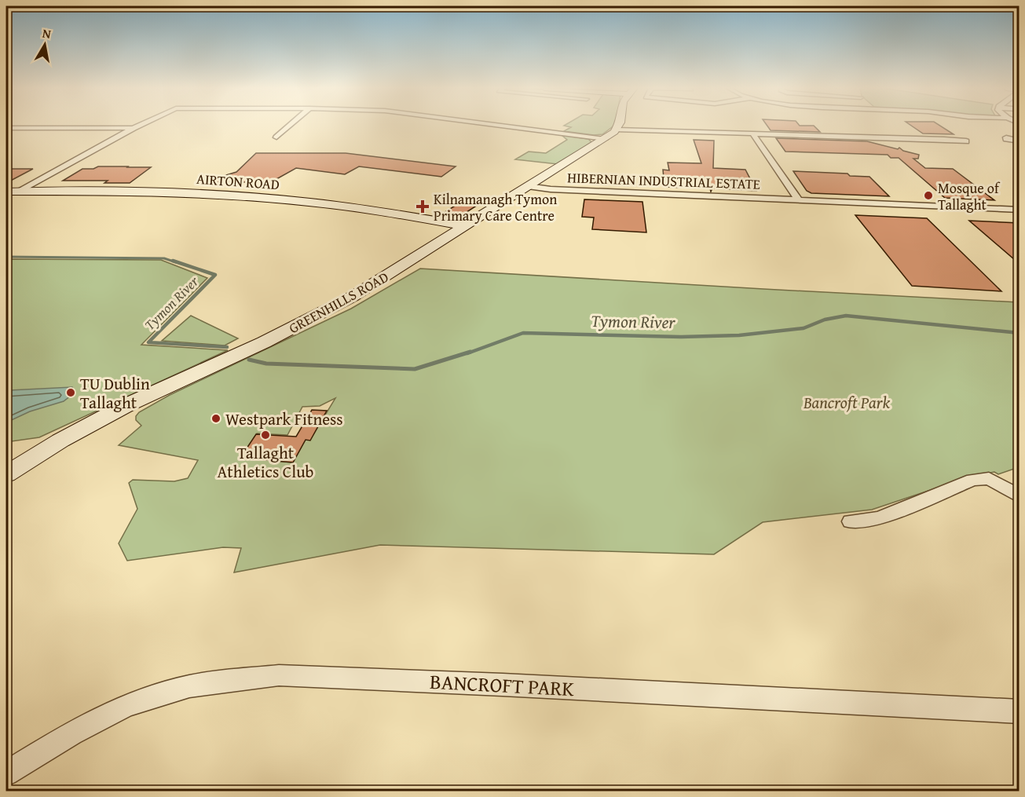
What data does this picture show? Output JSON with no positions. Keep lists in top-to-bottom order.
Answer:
{
  "streets": {
    "main road": ["AIRTON ROAD", "GREENHILLS ROAD"],
    "street": ["HIBERNIAN INDUSTRIAL ESTATE", "BANCROFT PARK"]
  },
  "crossings": [
    ["HIBERNIAN INDUSTRIAL ESTATE", "GREENHILLS ROAD"],
    ["AIRTON ROAD", "GREENHILLS ROAD"]
  ],
  "water": ["Tymon River"],
  "parks": ["Bancroft Park"],
  "places": {
    "other": [
      "Mosque of Tallaght",
      "TU Dublin Tallaght",
      "Westpark Fitness",
      "Tallaght Athletics Club"
    ],
    "health": ["Kilnamanagh Tymon Primary Care Centre"]
  },
  "north": "top"
}
